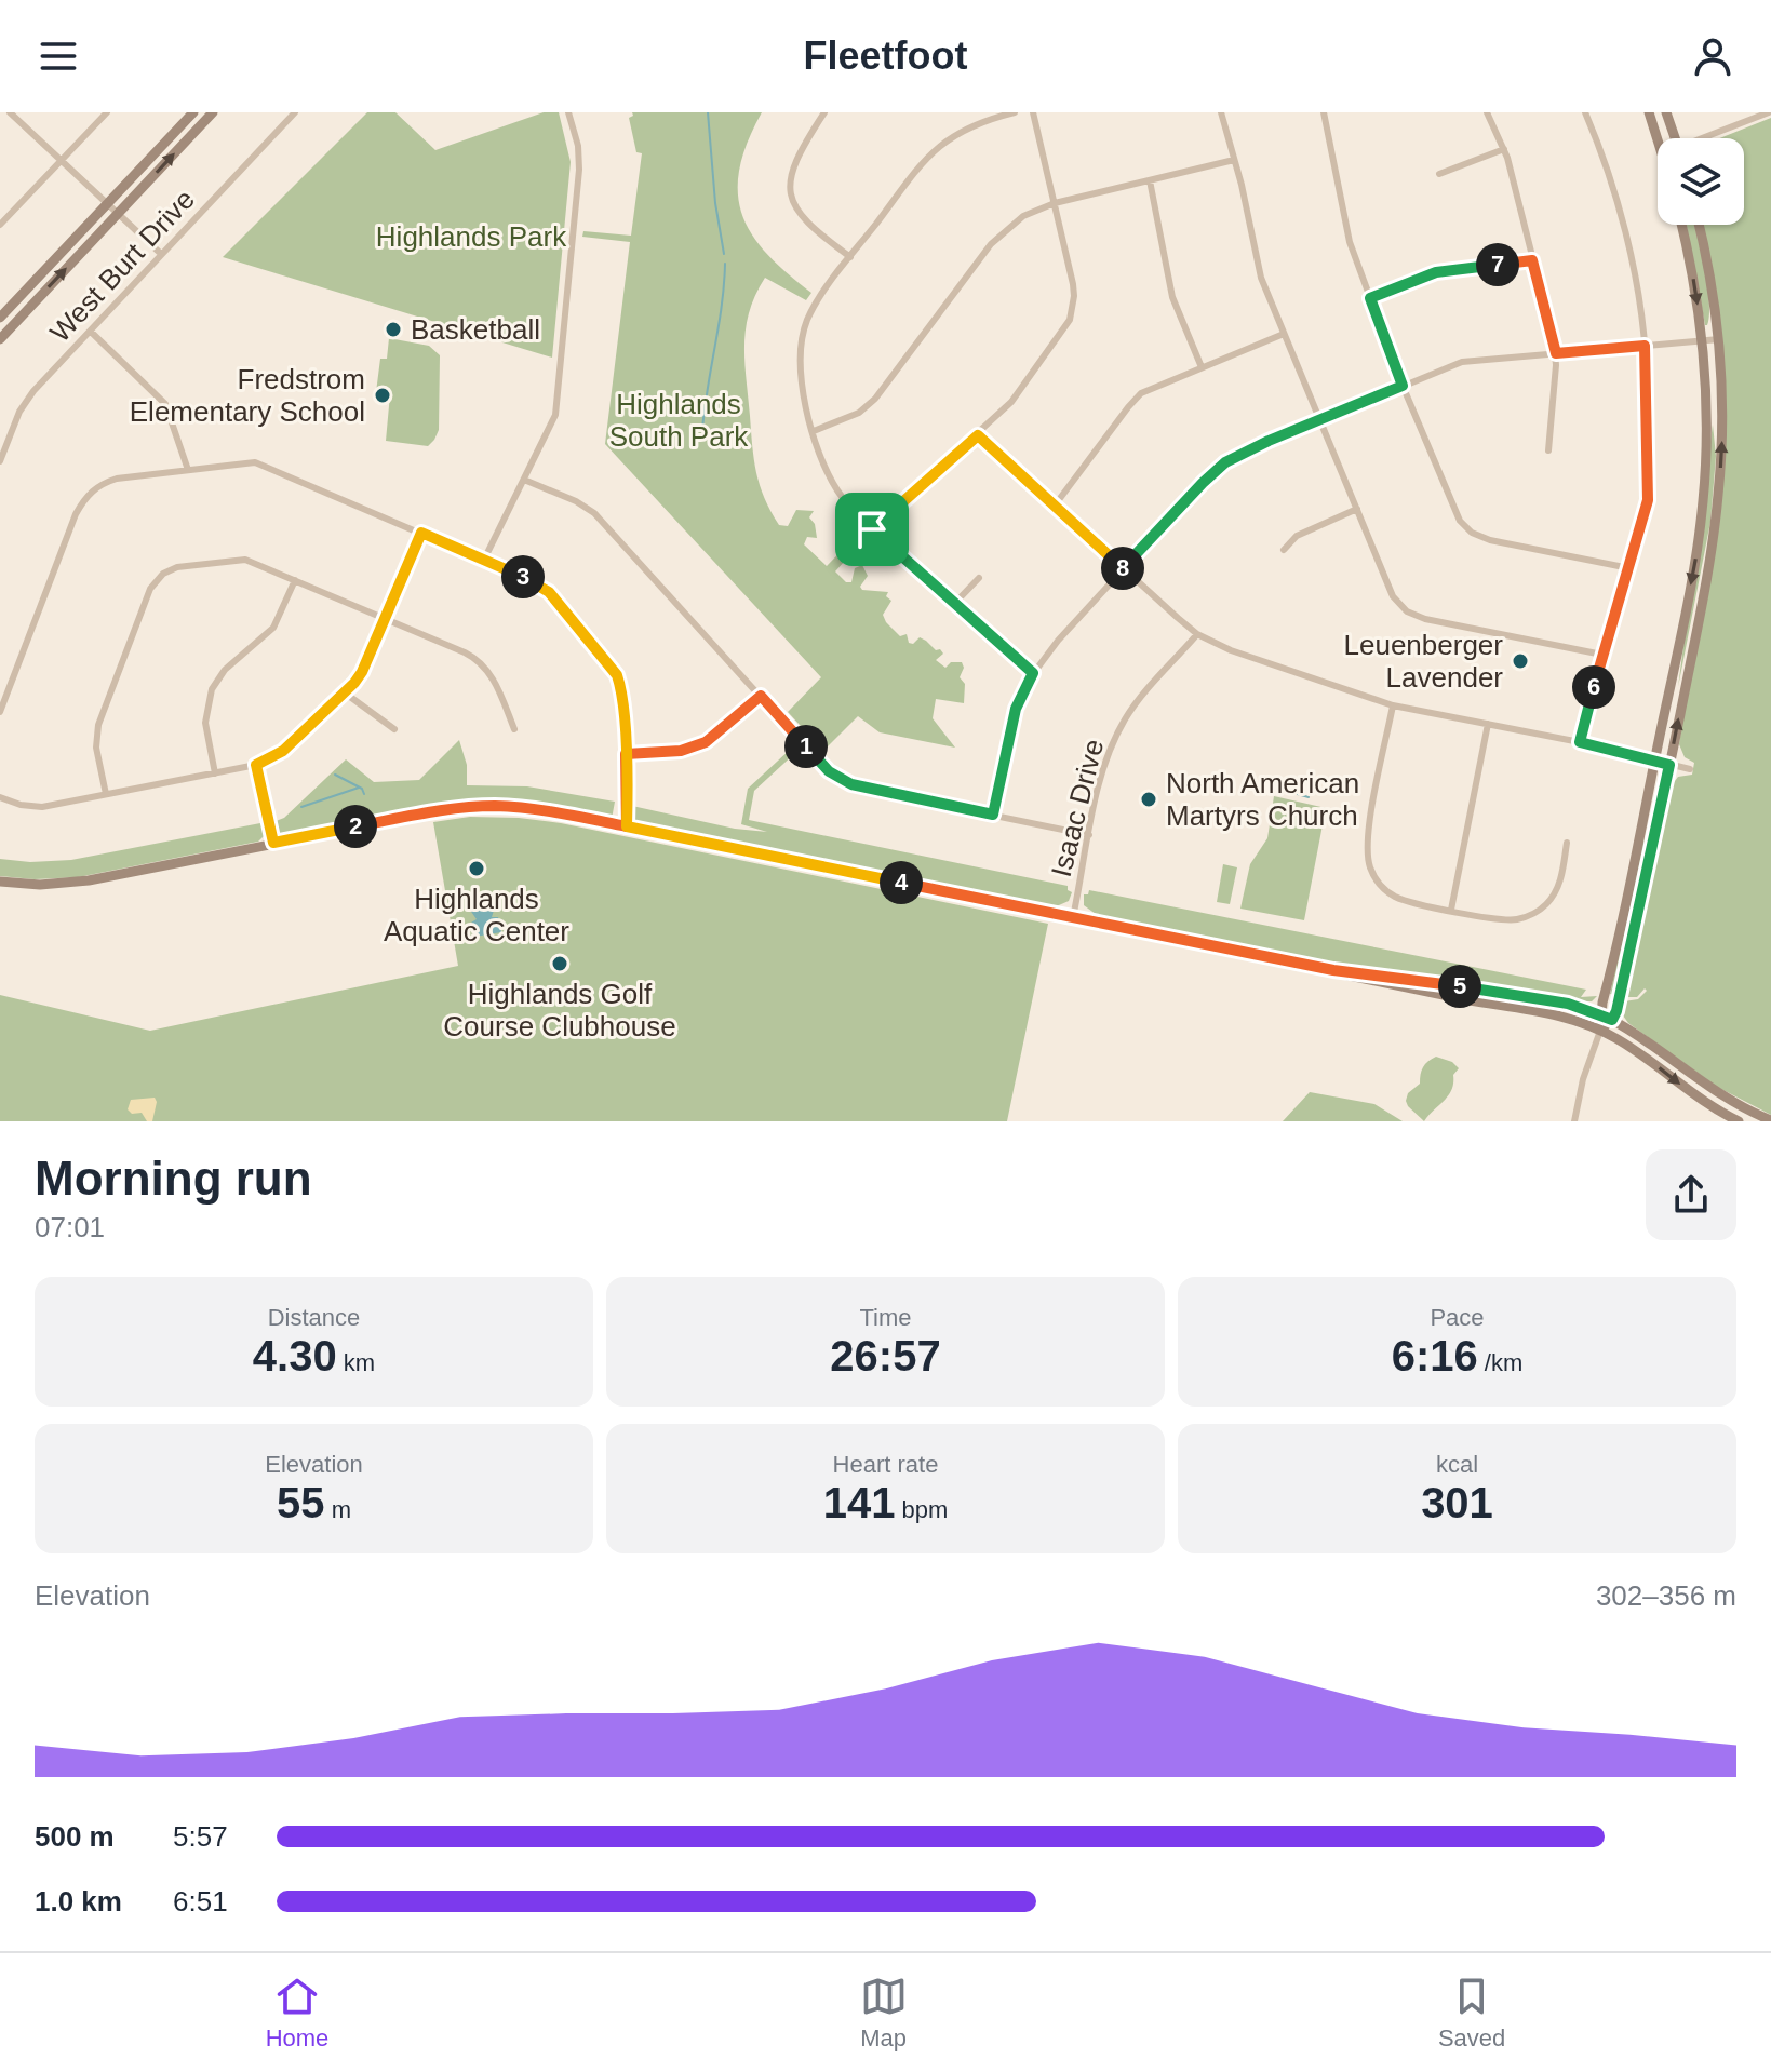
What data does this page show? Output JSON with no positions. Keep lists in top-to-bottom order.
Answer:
{
  "streets": {
    "street": ["West Burt Drive", "Isaac Drive"]
  },
  "parks": ["Highlands Park", "Highlands South Park"],
  "places": [
    "Basketball",
    "Fredstrom Elementary School",
    "Leuenberger Lavender",
    "North American Martyrs Church",
    "Highlands Aquatic Center",
    "Highlands Golf Course Clubhouse"
  ],
  "page": {
    "header": "Fleetfoot",
    "pins": [
      "7",
      "8",
      "3",
      "6",
      "1",
      "2",
      "4",
      "5"
    ],
    "heading": ["Morning run", "07:01"],
    "stats": [
      ["Distance", "4.30 km"],
      ["Time", "26:57"],
      ["Pace", "6:16 /km"],
      ["Elevation", "55 m"],
      ["Heart rate", "141 bpm"],
      ["kcal", "301"]
    ],
    "chart": ["Elevation", "302–356 m"],
    "list": [
      {
        "name": "500 m",
        "note": "5:57"
      },
      {
        "name": "1.0 km",
        "note": "6:51"
      }
    ],
    "tabs": ["Home", "Map", "Saved"]
  }
}
